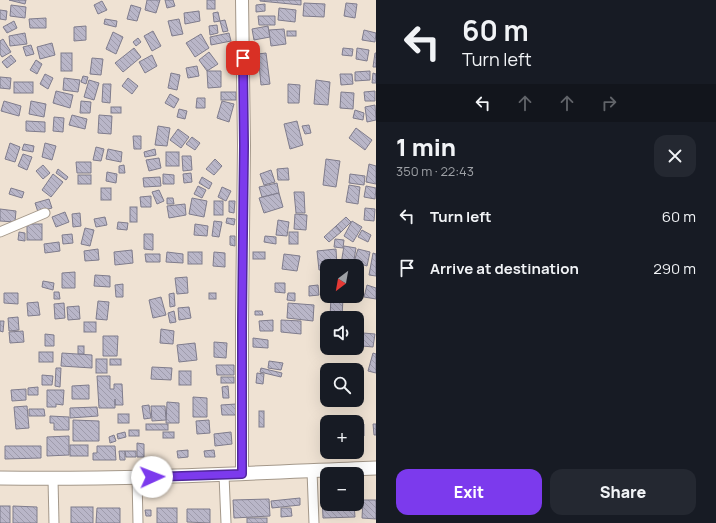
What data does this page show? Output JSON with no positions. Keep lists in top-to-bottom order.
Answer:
{
  "north": "bottom left",
  "page": {
    "turn": ["60 m", "Turn left"],
    "heading": ["1 min", "350 m · 22:43"],
    "list": [
      {
        "name": "Turn left",
        "value": "60 m"
      },
      {
        "name": "Arrive at destination",
        "value": "290 m"
      }
    ],
    "map_buttons": ["+", "−"],
    "buttons": ["Exit", "Share"]
  }
}
